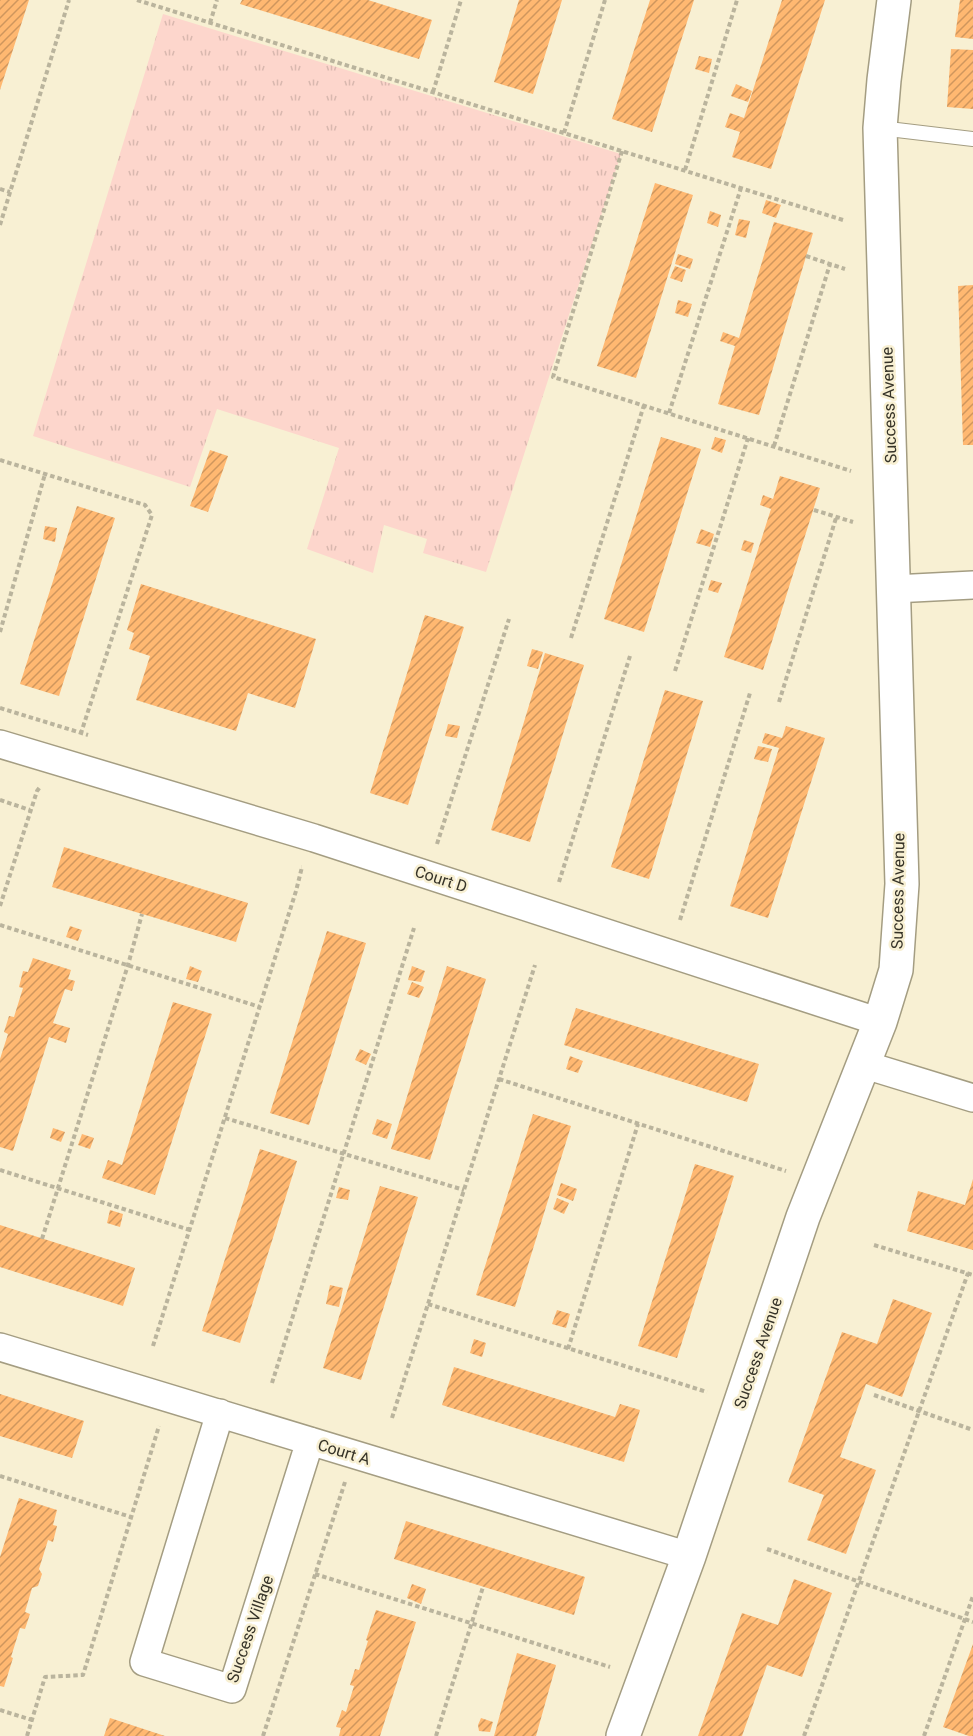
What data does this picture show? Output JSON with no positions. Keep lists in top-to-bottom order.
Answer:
{
  "streets": {
    "street": [
      "Success Avenue",
      "Court D",
      "Court A",
      "Success Village"
    ]
  },
  "crossings": [
    ["Success Avenue", "Court D"],
    ["Success Avenue", "Court A"],
    ["Court A", "Success Village"]
  ]
}
